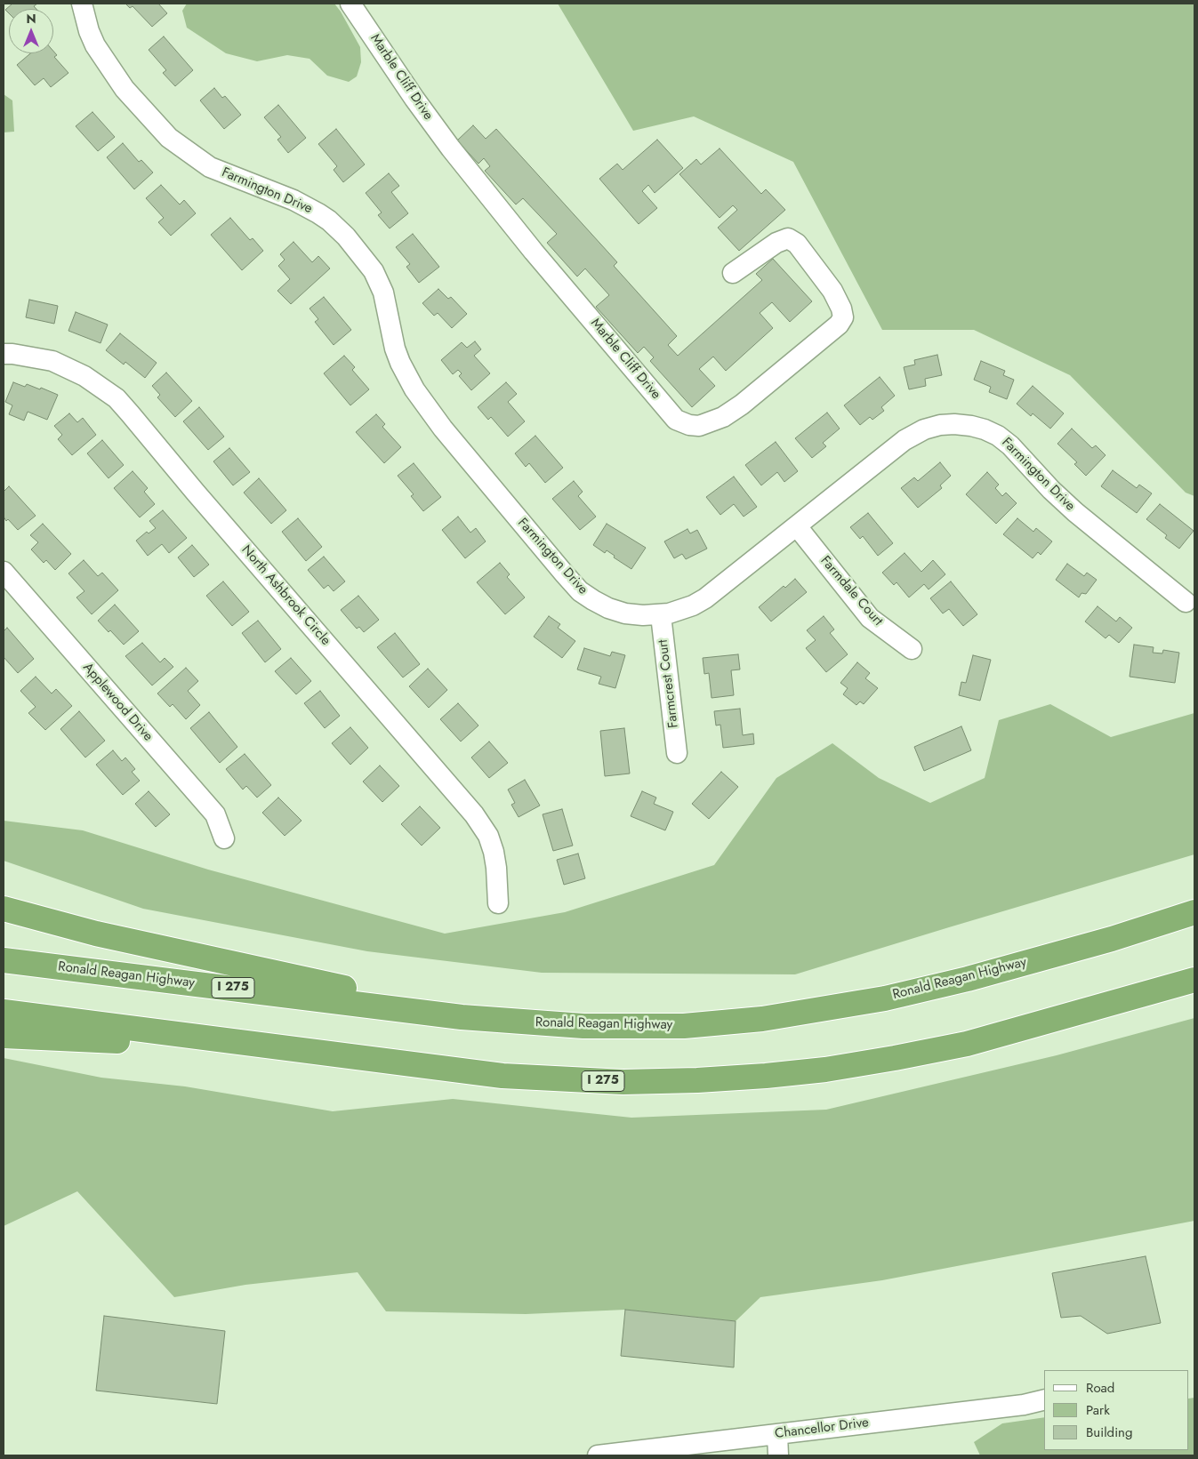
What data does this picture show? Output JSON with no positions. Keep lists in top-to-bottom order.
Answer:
{
  "streets": {
    "highway": ["Ronald Reagan Highway", "I 275"],
    "street": [
      "Marble Cliff Drive",
      "Farmington Drive",
      "Farmdale Court",
      "North Ashbrook Circle",
      "Farmcrest Court",
      "Applewood Drive",
      "Chancellor Drive"
    ]
  },
  "crossings": [
    ["Farmington Drive", "Farmdale Court"],
    ["Farmington Drive", "Farmcrest Court"]
  ],
  "legend": ["Road", "Park", "Building"],
  "north": "top"
}
